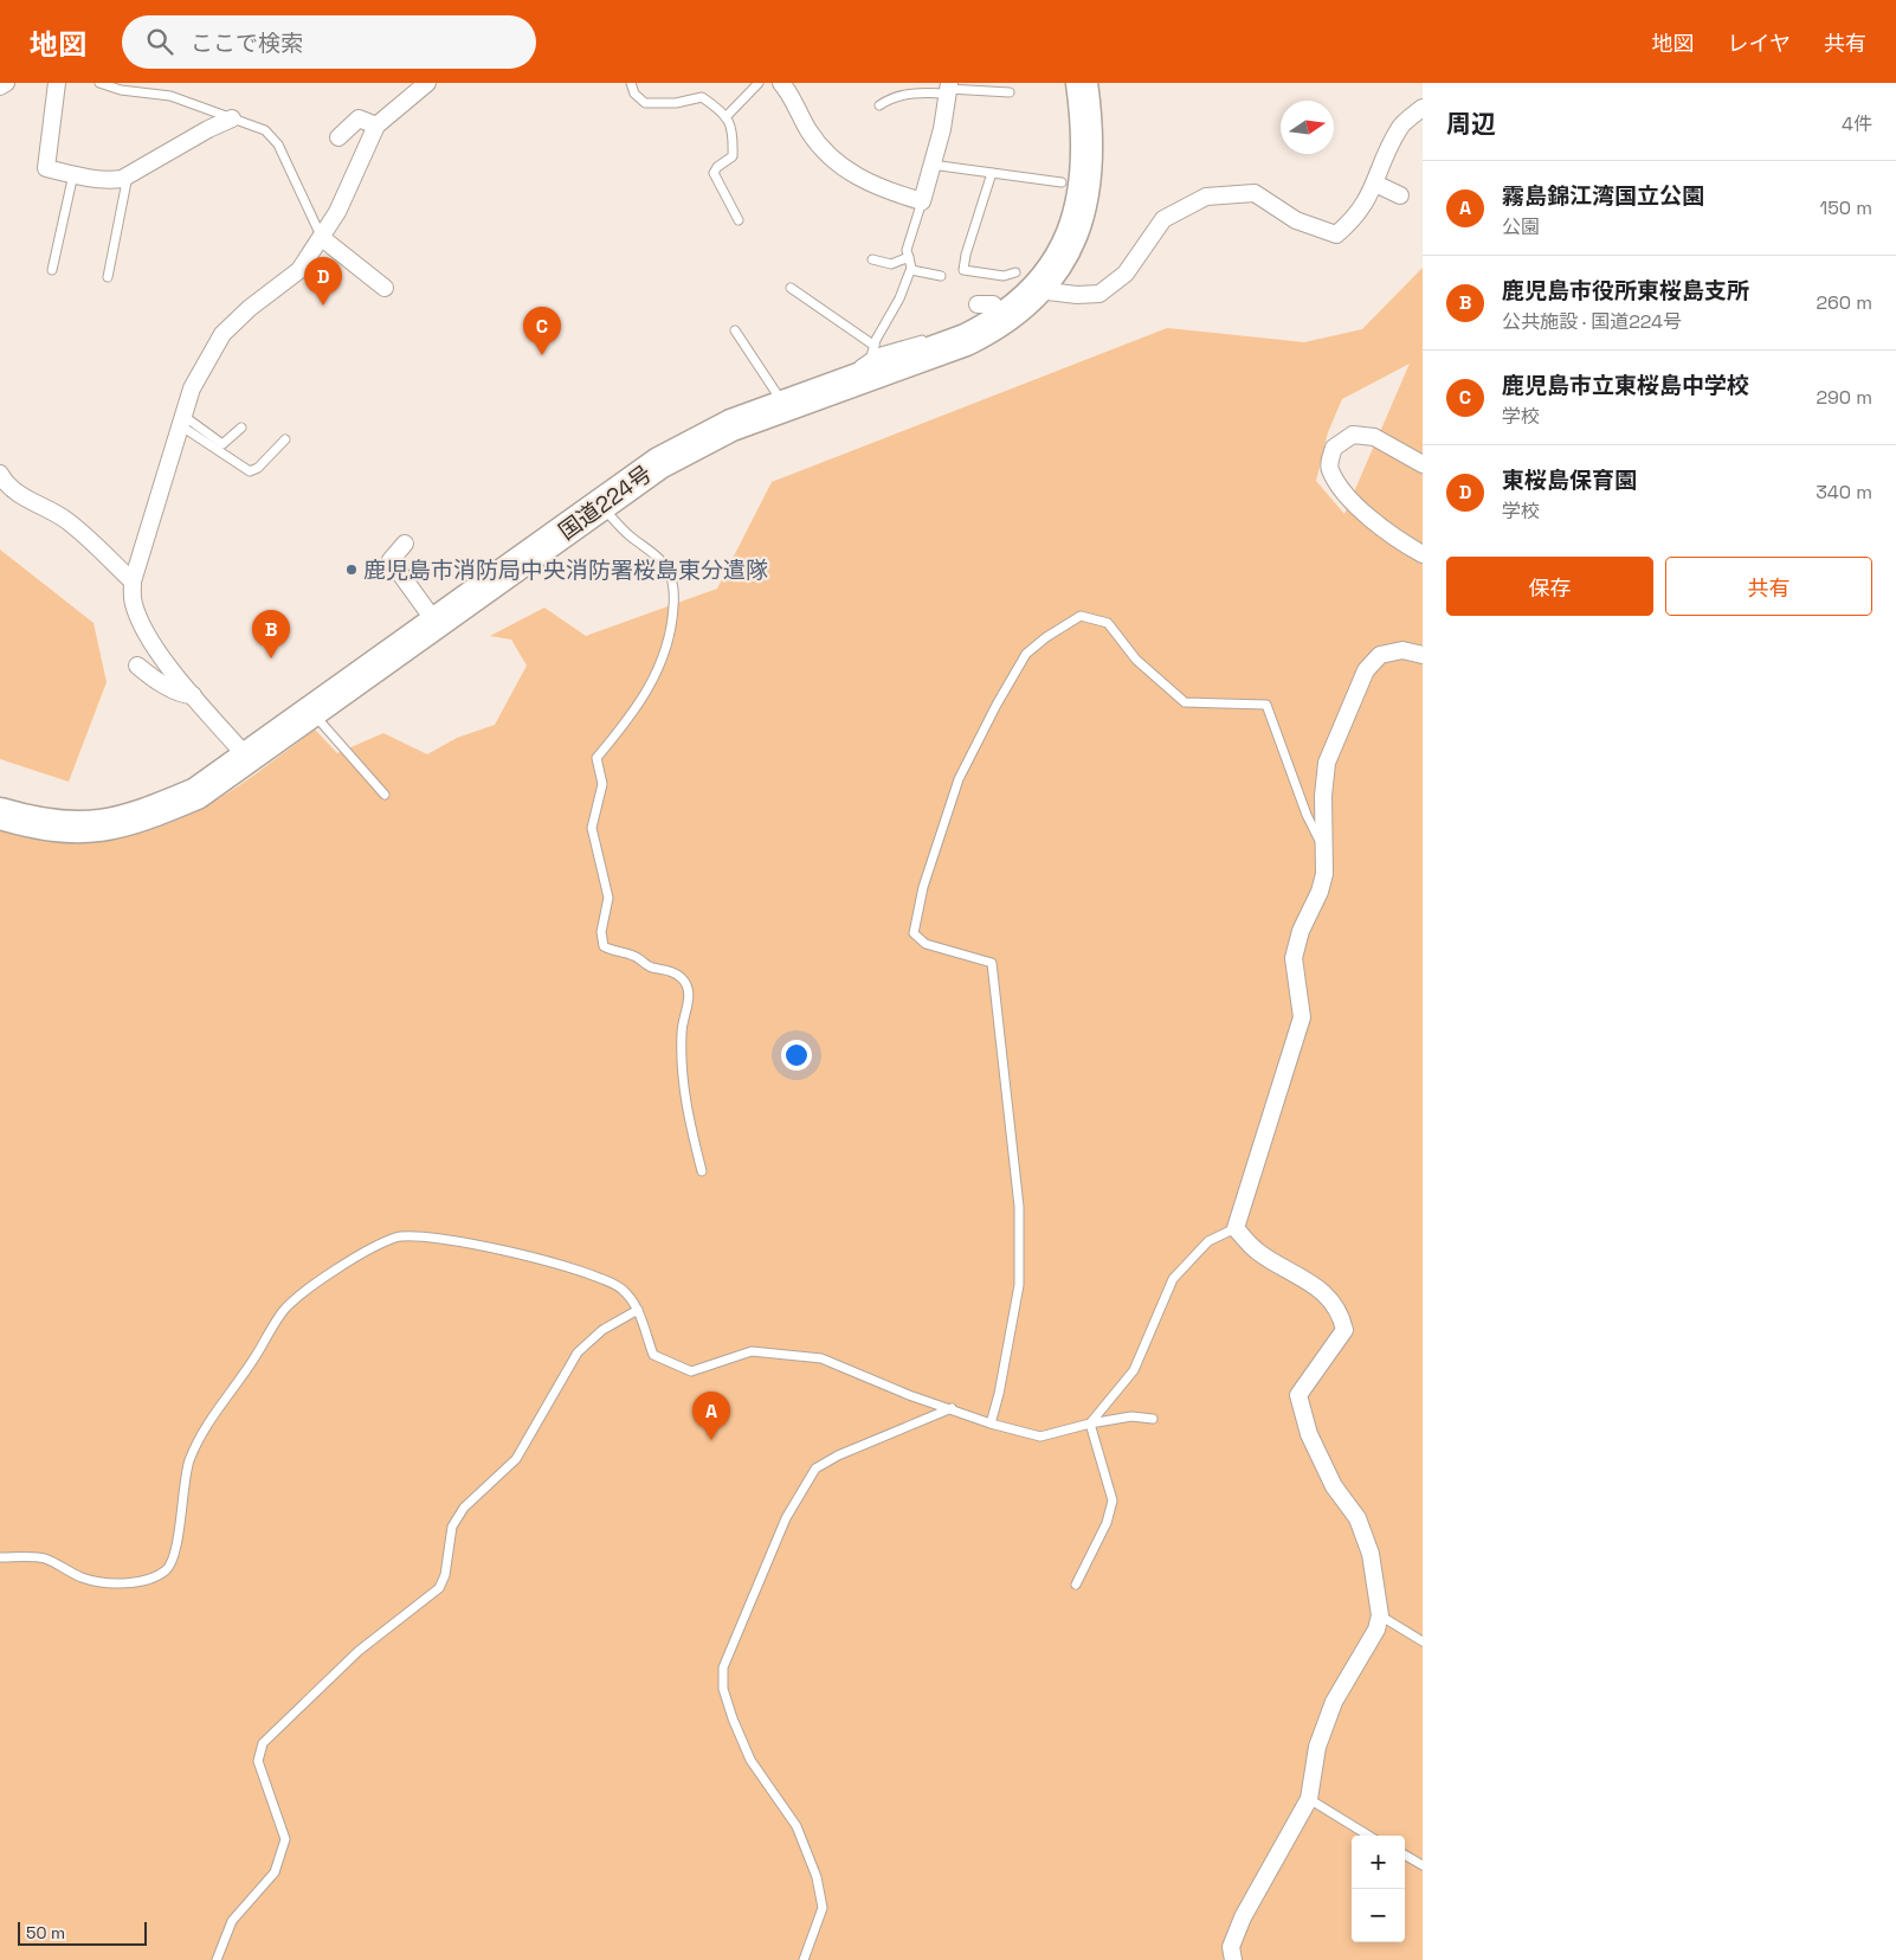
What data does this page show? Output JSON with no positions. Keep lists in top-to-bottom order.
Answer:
{
  "streets": {
    "highway": ["国道224号"]
  },
  "places": ["鹿児島市消防局中央消防署桜島東分遣隊"],
  "scale_bar": "50 m",
  "north": "right",
  "page": {
    "header": "地図",
    "search": "ここで検索",
    "nav": ["地図", "レイヤ", "共有"],
    "heading": ["周辺", "4件"],
    "list": [
      {
        "mark": "A",
        "name": "霧島錦江湾国立公園",
        "note": "公園",
        "value": "150 m"
      },
      {
        "mark": "B",
        "name": "鹿児島市役所東桜島支所",
        "note": "公共施設 · 国道224号",
        "value": "260 m"
      },
      {
        "mark": "C",
        "name": "鹿児島市立東桜島中学校",
        "note": "学校",
        "value": "290 m"
      },
      {
        "mark": "D",
        "name": "東桜島保育園",
        "note": "学校",
        "value": "340 m"
      }
    ],
    "pins": [
      "D",
      "C",
      "B",
      "A"
    ],
    "buttons": ["保存", "共有"],
    "map_buttons": ["+", "−"],
    "scale": "50 m"
  }
}
